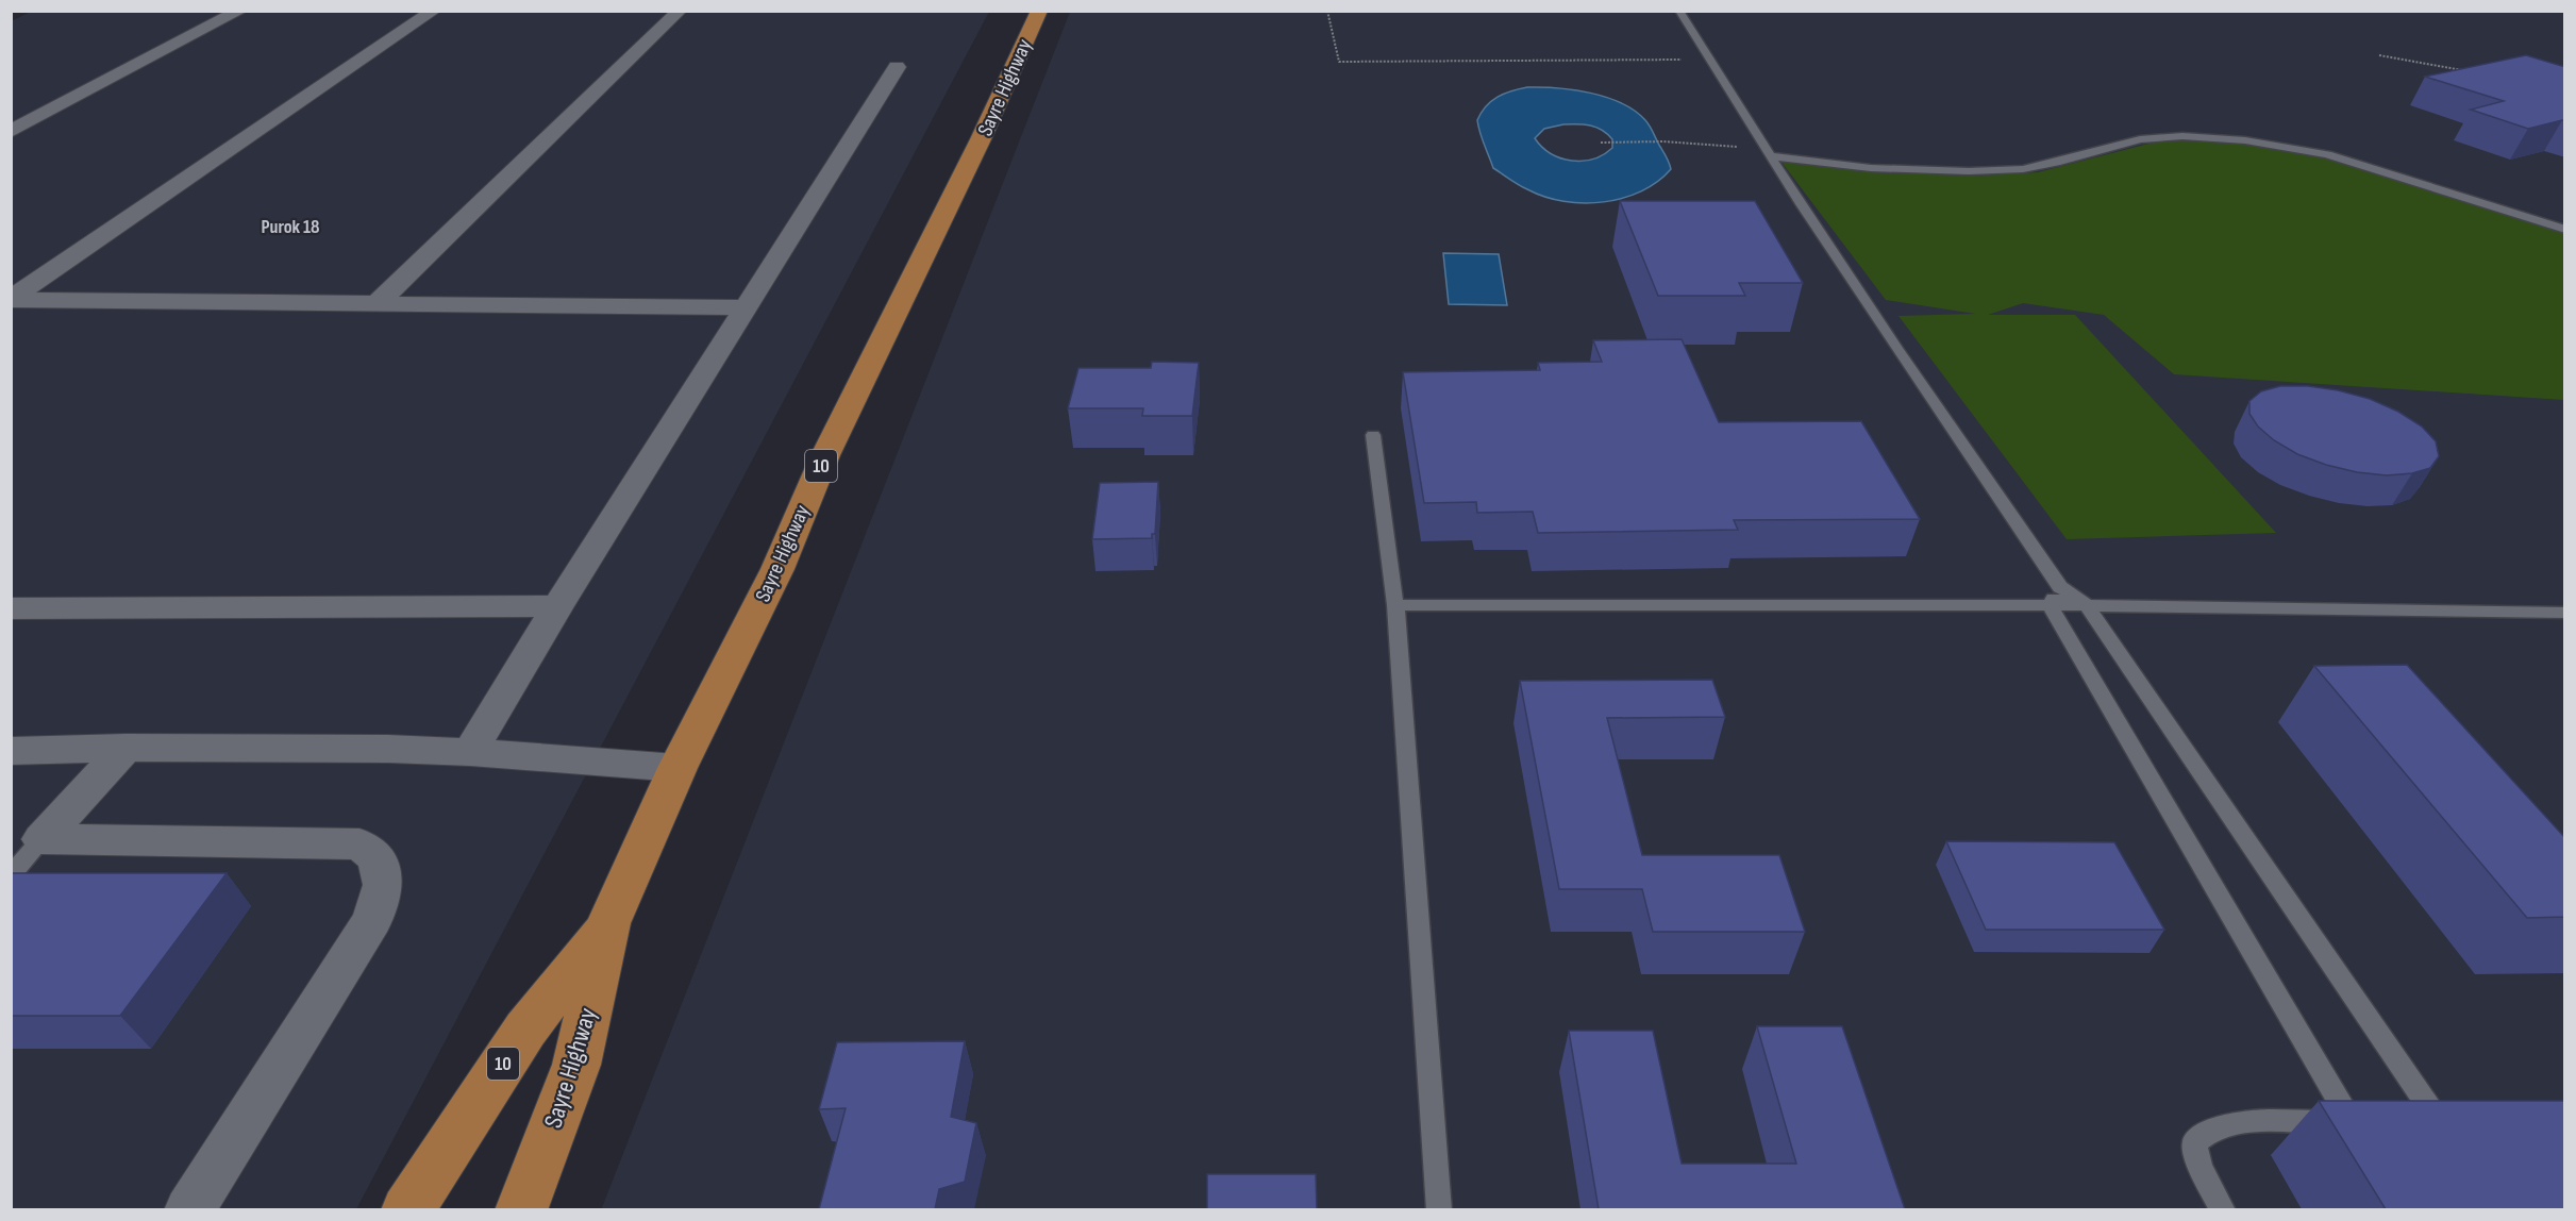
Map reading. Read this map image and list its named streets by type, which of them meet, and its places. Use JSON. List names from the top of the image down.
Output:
{
  "streets": {
    "highway": ["Sayre Highway", "10"]
  },
  "districts": ["Purok 18"]
}
